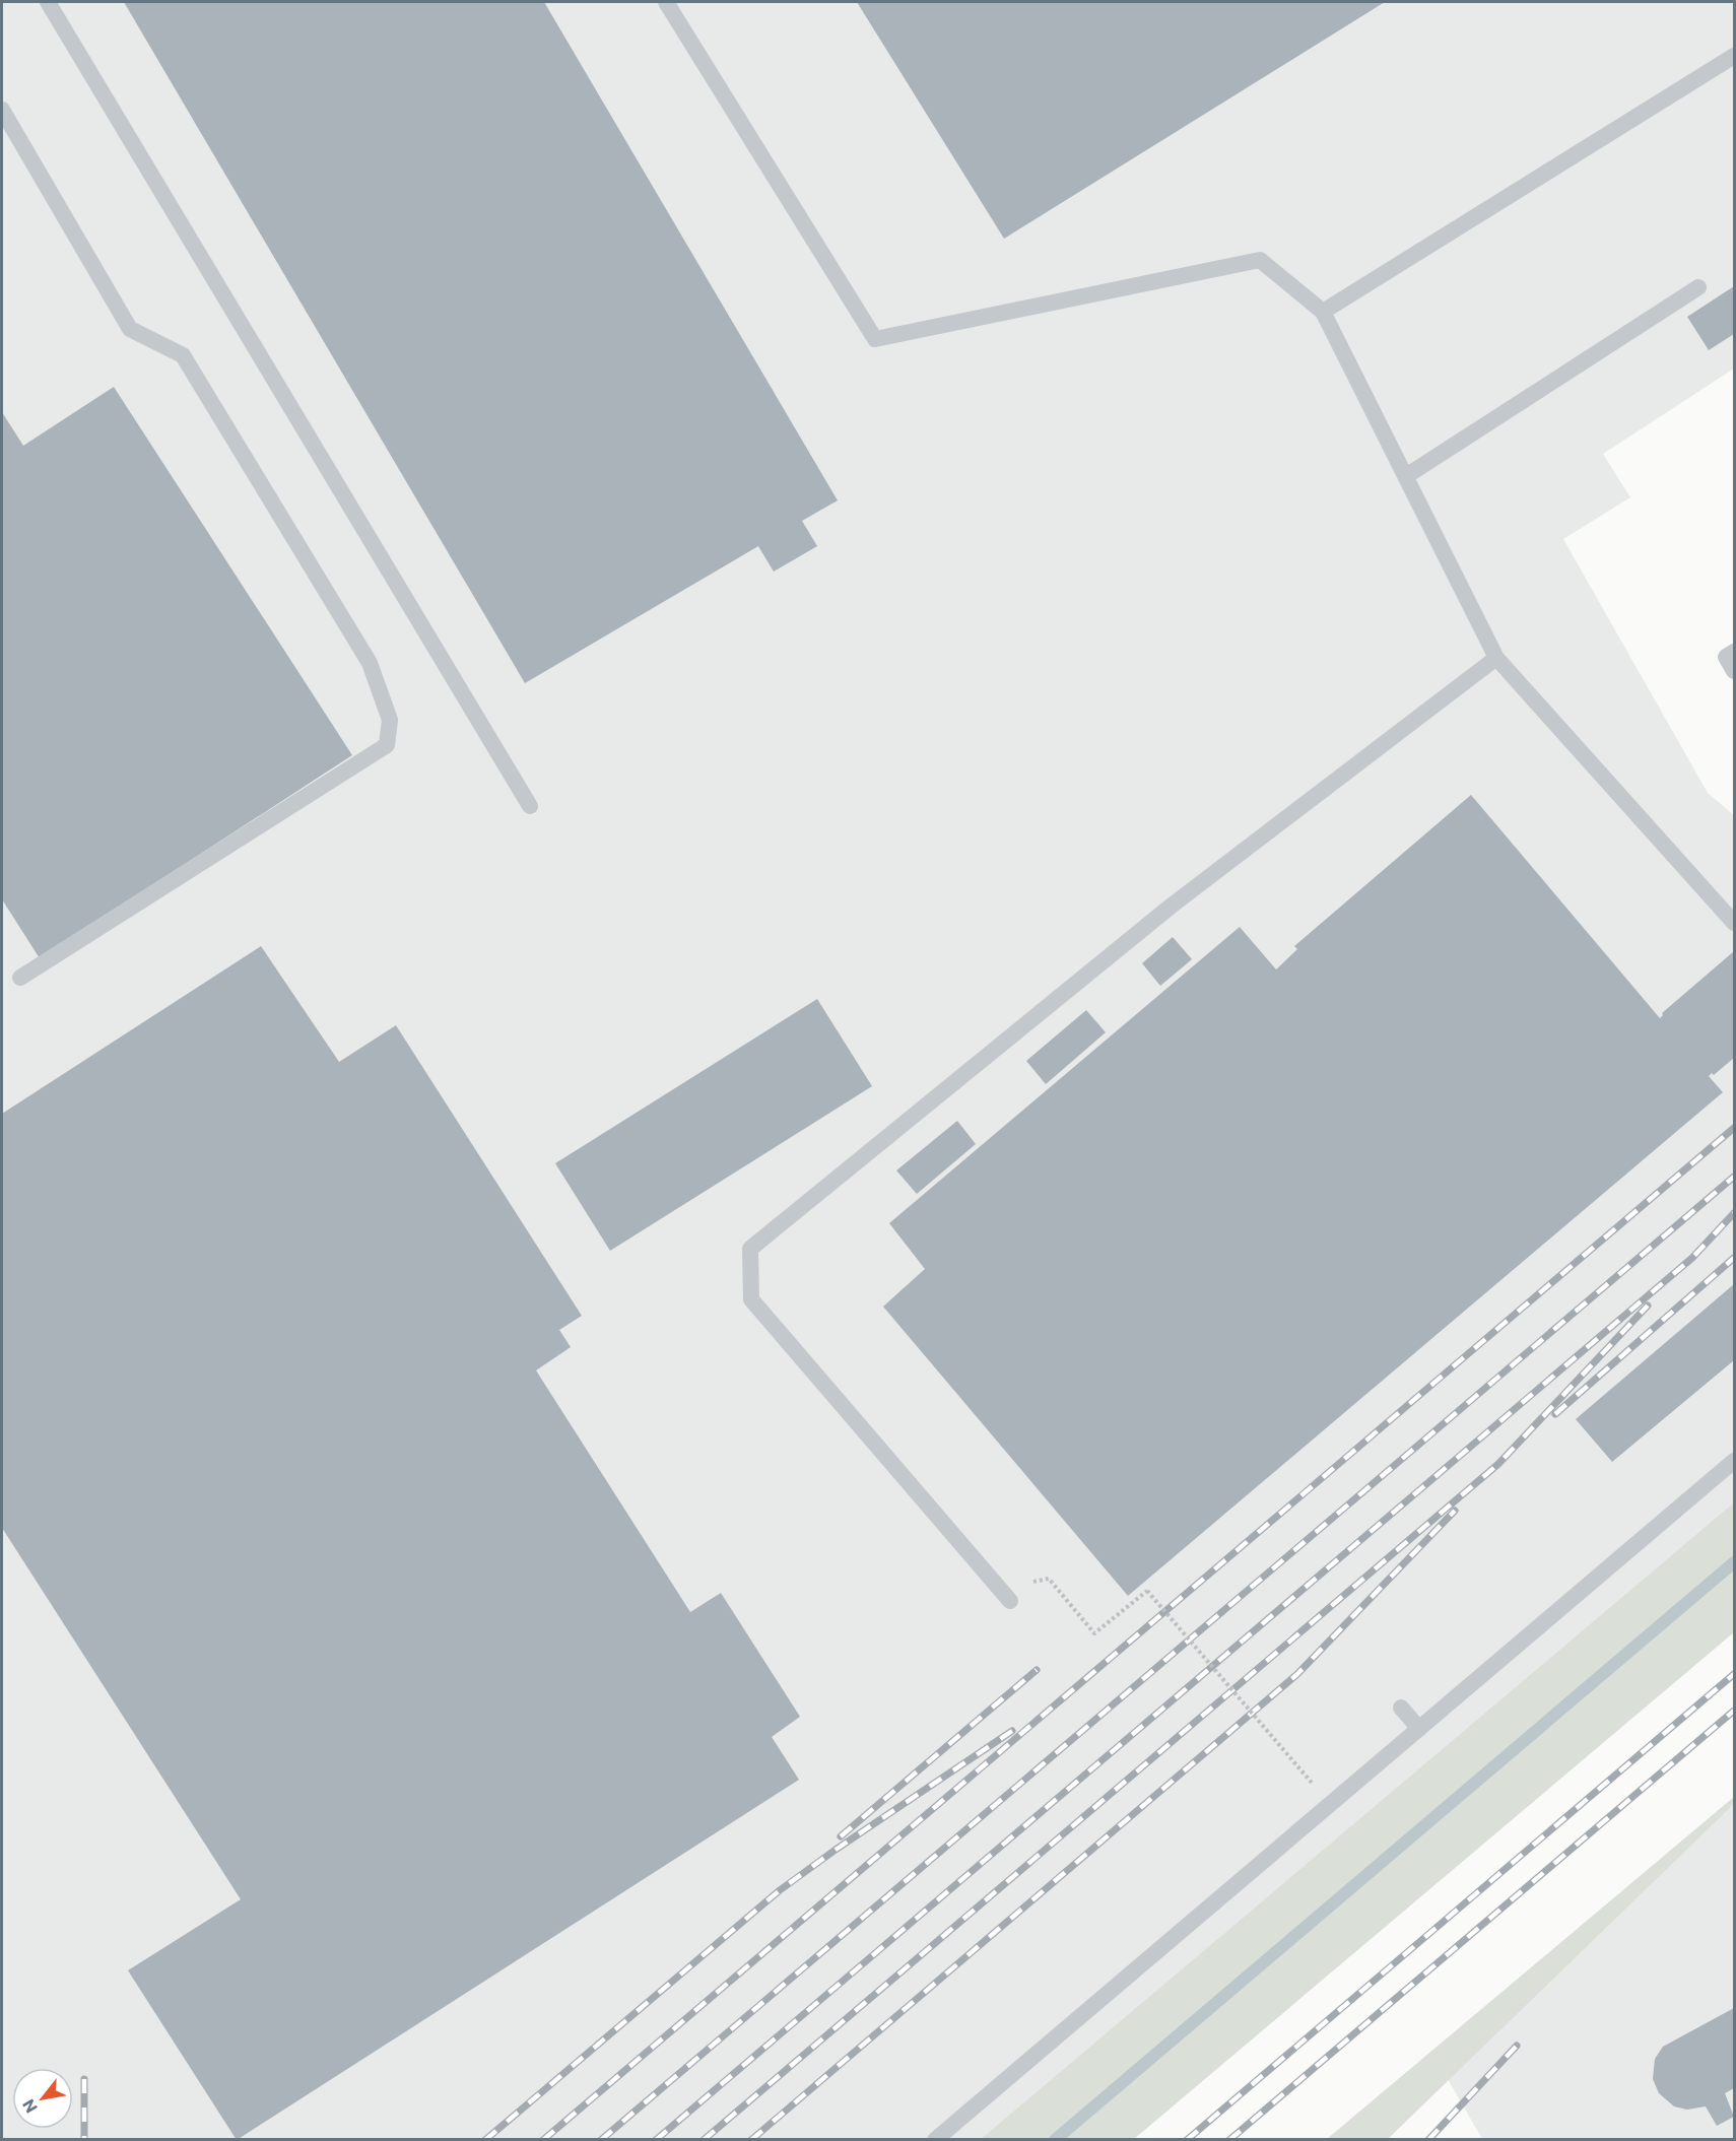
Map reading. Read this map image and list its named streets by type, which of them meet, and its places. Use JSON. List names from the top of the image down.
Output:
{
  "north": "bottom left"
}
